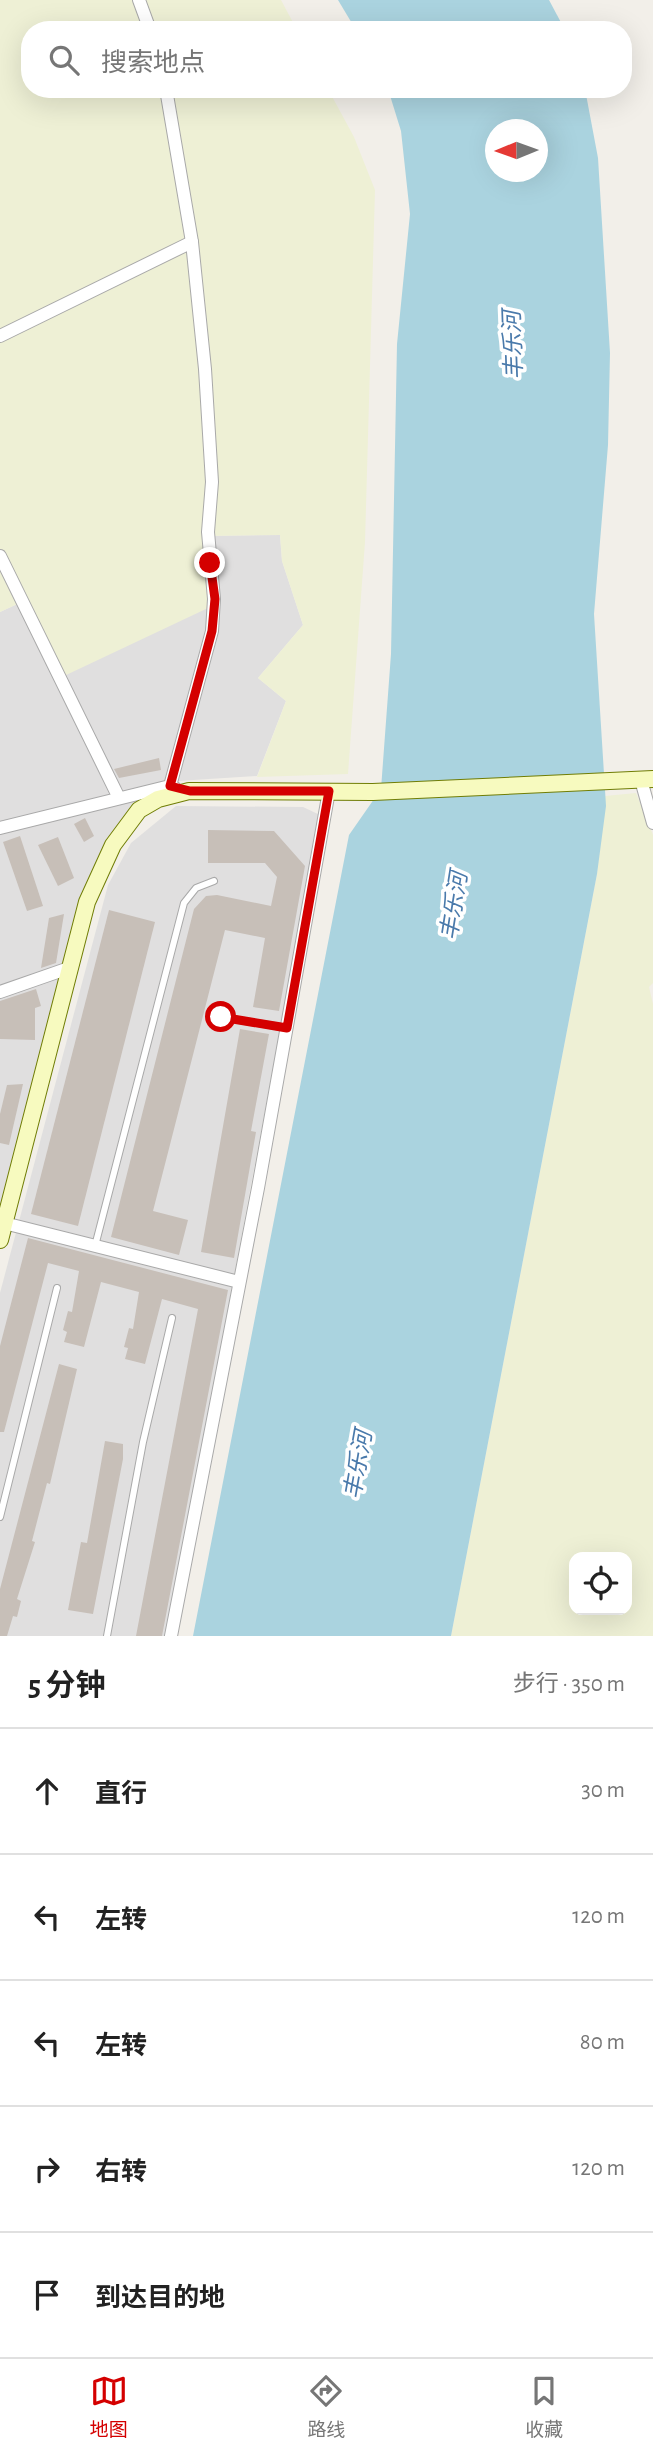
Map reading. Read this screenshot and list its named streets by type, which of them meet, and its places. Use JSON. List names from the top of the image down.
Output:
{
  "water": ["丰乐河"],
  "north": "left",
  "page": {
    "search": "搜索地点",
    "heading": ["5 分钟", "步行 · 350 m"],
    "list": [
      ["直行", "30 m"],
      ["左转", "120 m"],
      ["左转", "80 m"],
      ["右转", "120 m"],
      "到达目的地"
    ],
    "nav": ["地图", "路线", "收藏"]
  }
}
